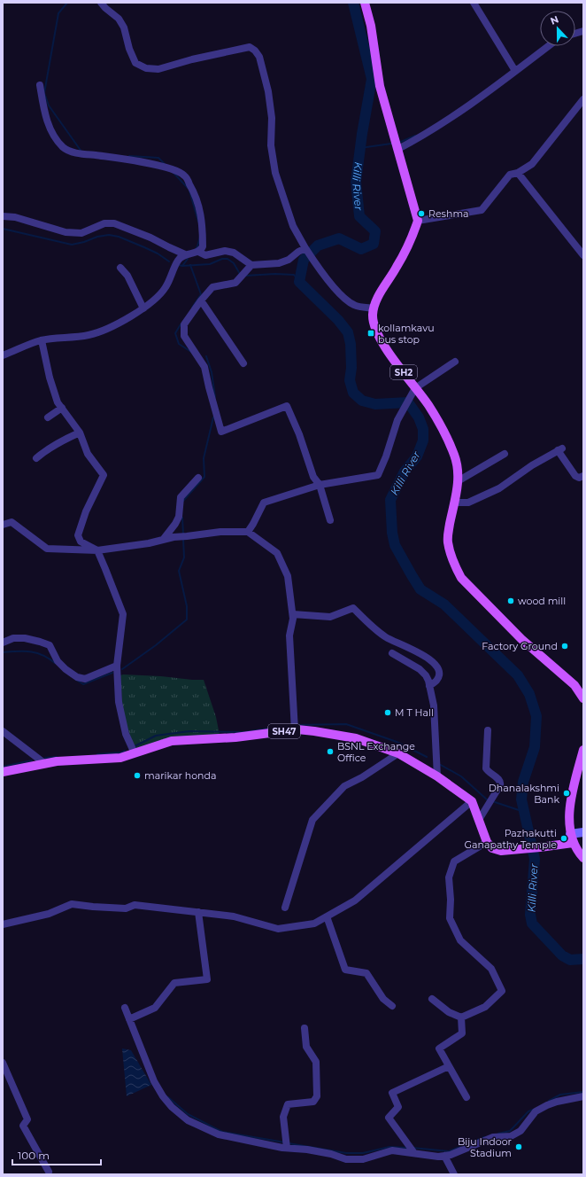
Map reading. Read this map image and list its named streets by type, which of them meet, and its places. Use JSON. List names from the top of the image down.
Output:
{
  "streets": {
    "main road": ["SH2", "SH47"]
  },
  "water": ["Killi River"],
  "places": {
    "other": [
      "Reshma",
      "wood mill",
      "Factory Ground",
      "M T Hall",
      "BSNL Exchange Office",
      "marikar honda",
      "Dhanalakshmi Bank",
      "Pazhakutti Ganapathy Temple",
      "Biju Indoor Stadium"
    ],
    "transit": ["kollamkavu bus stop"]
  },
  "scale_bar": "100 m",
  "north": "top"
}
